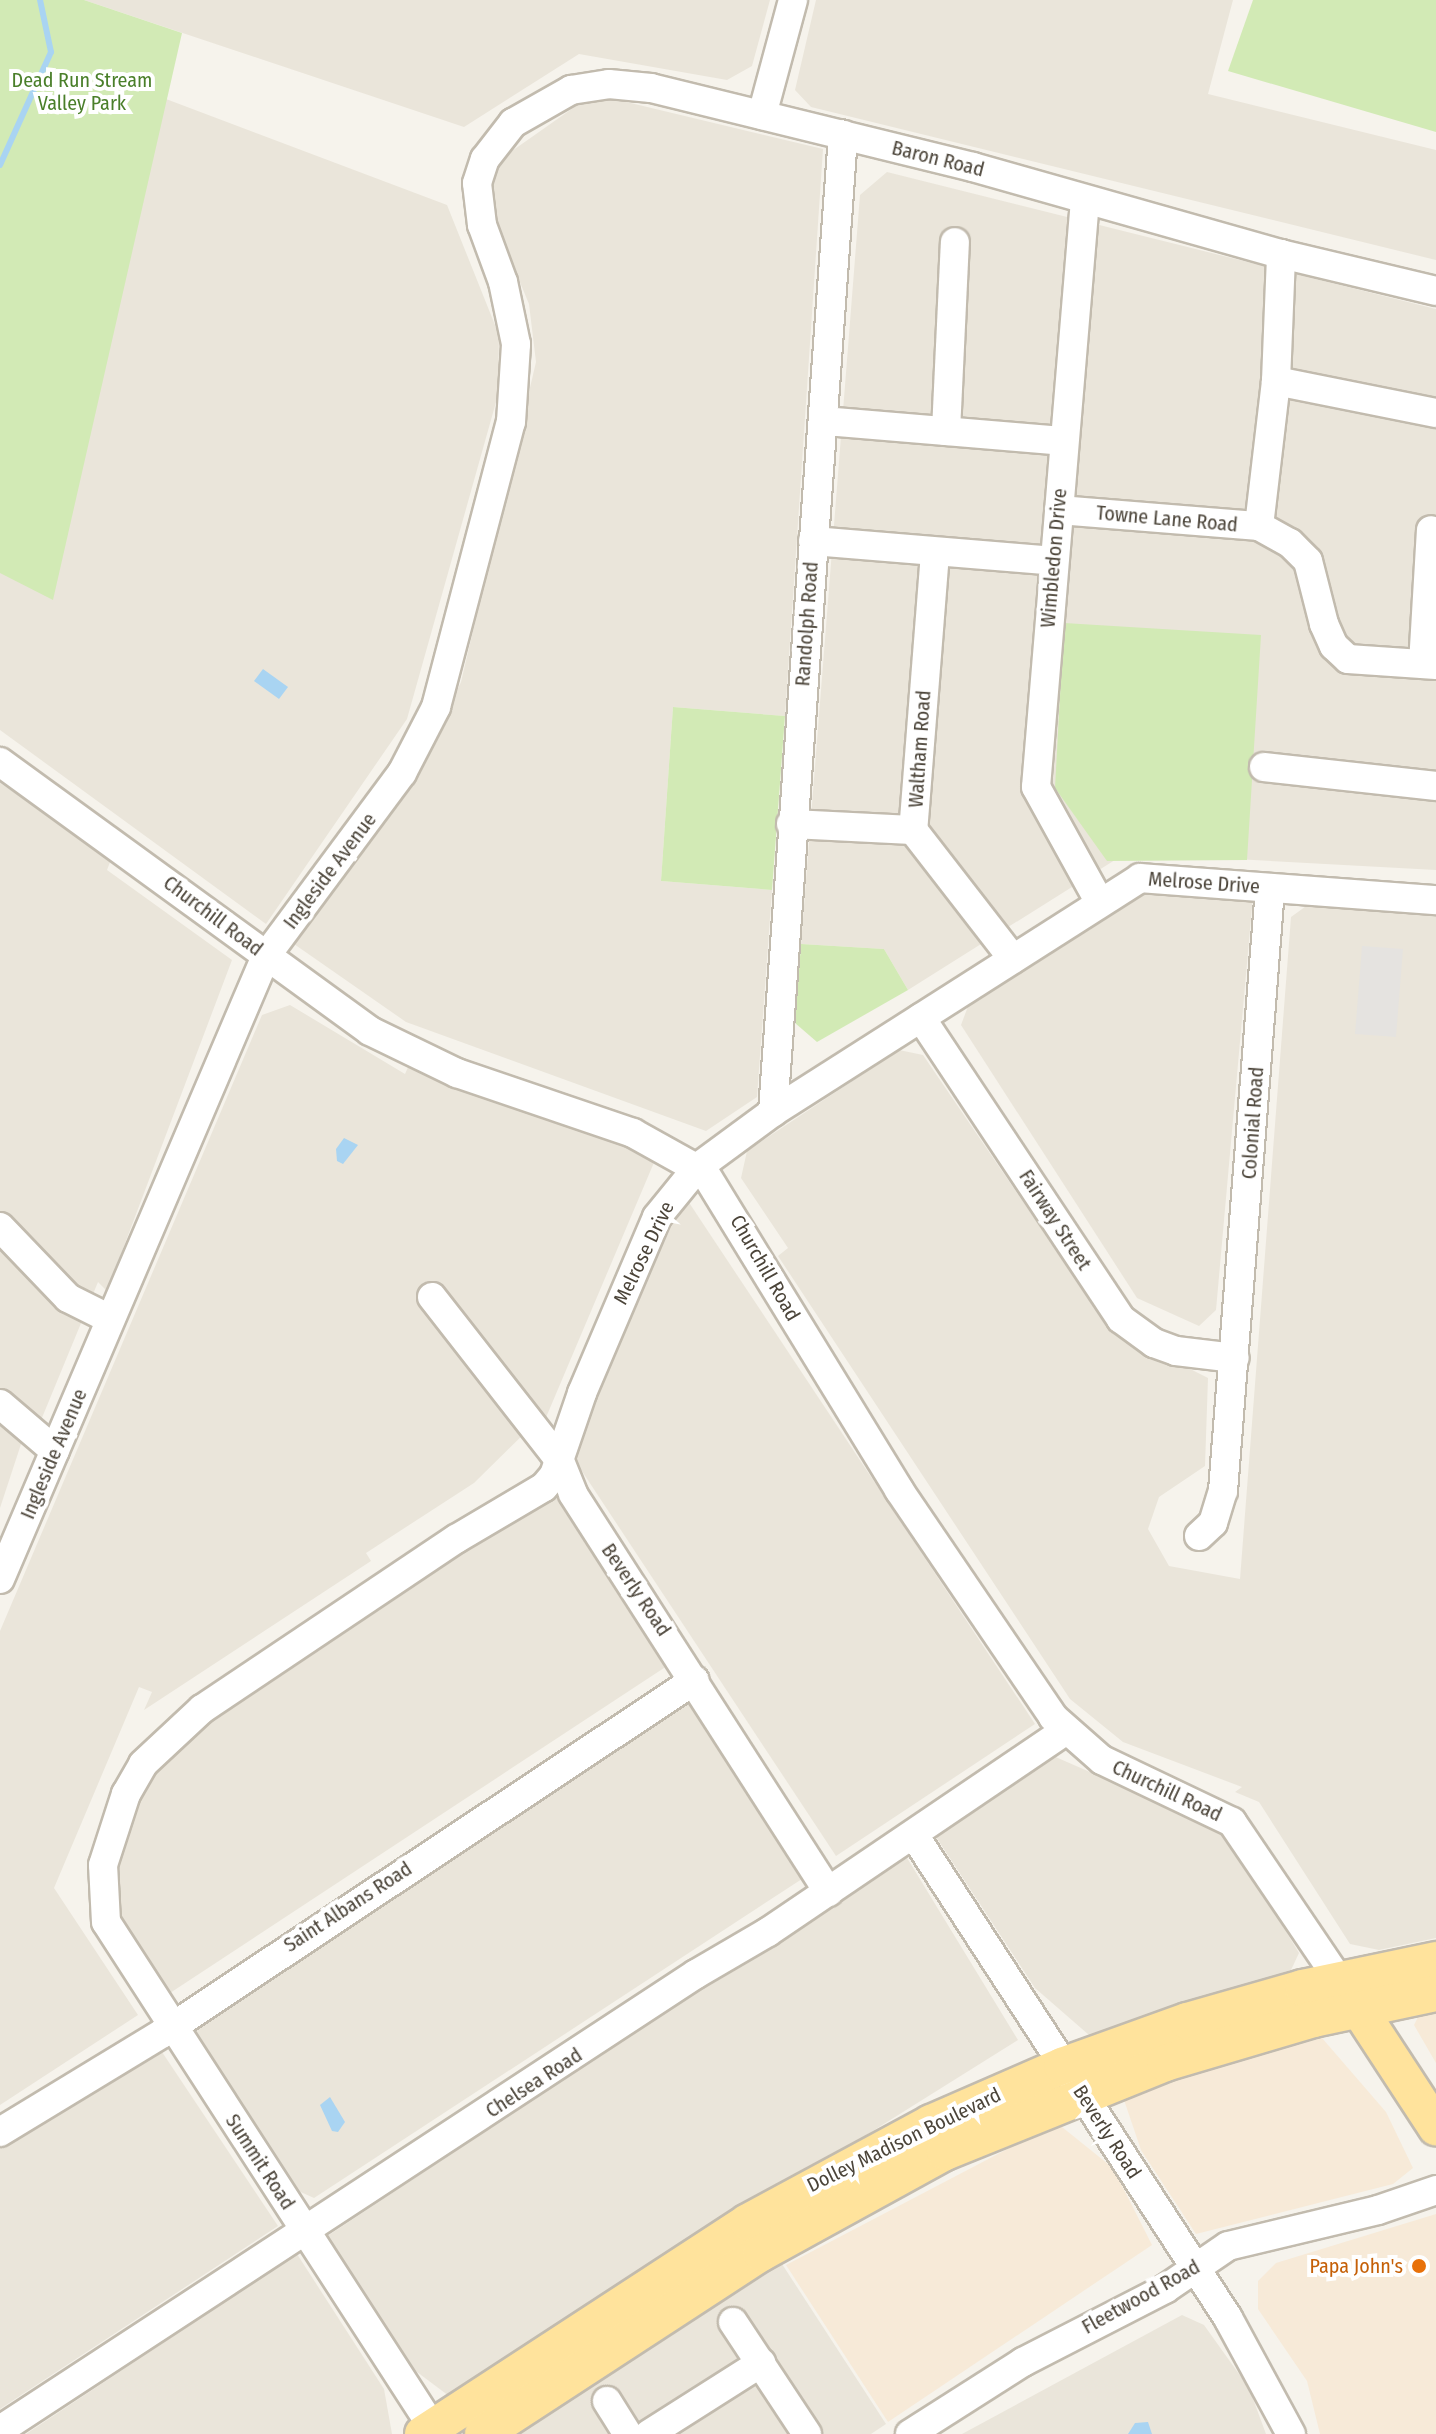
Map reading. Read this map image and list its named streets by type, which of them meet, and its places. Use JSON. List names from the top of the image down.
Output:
{
  "streets": {
    "main road": ["Dolley Madison Boulevard"],
    "street": [
      "Baron Road",
      "Towne Lane Road",
      "Wimbledon Drive",
      "Randolph Road",
      "Waltham Road",
      "Ingleside Avenue",
      "Melrose Drive",
      "Churchill Road",
      "Colonial Road",
      "Fairway Street",
      "Beverly Road",
      "Saint Albans Road",
      "Chelsea Road",
      "Summit Road",
      "Fleetwood Road"
    ]
  },
  "crossings": [
    ["Baron Road", "Wimbledon Drive"],
    ["Baron Road", "Randolph Road"],
    ["Baron Road", "Ingleside Avenue"],
    ["Towne Lane Road", "Wimbledon Drive"],
    ["Wimbledon Drive", "Melrose Drive"],
    ["Randolph Road", "Melrose Drive"],
    ["Waltham Road", "Melrose Drive"],
    ["Ingleside Avenue", "Churchill Road"],
    ["Melrose Drive", "Churchill Road"],
    ["Melrose Drive", "Colonial Road"],
    ["Melrose Drive", "Fairway Street"],
    ["Melrose Drive", "Beverly Road"],
    ["Melrose Drive", "Summit Road"],
    ["Churchill Road", "Chelsea Road"],
    ["Churchill Road", "Dolley Madison Boulevard"],
    ["Colonial Road", "Fairway Street"],
    ["Beverly Road", "Saint Albans Road"],
    ["Beverly Road", "Chelsea Road"],
    ["Beverly Road", "Dolley Madison Boulevard"],
    ["Beverly Road", "Fleetwood Road"],
    ["Saint Albans Road", "Summit Road"],
    ["Chelsea Road", "Summit Road"],
    ["Dolley Madison Boulevard", "Summit Road"]
  ],
  "parks": ["Dead Run Stream Valley Park"],
  "places": ["Papa John's"]
}
